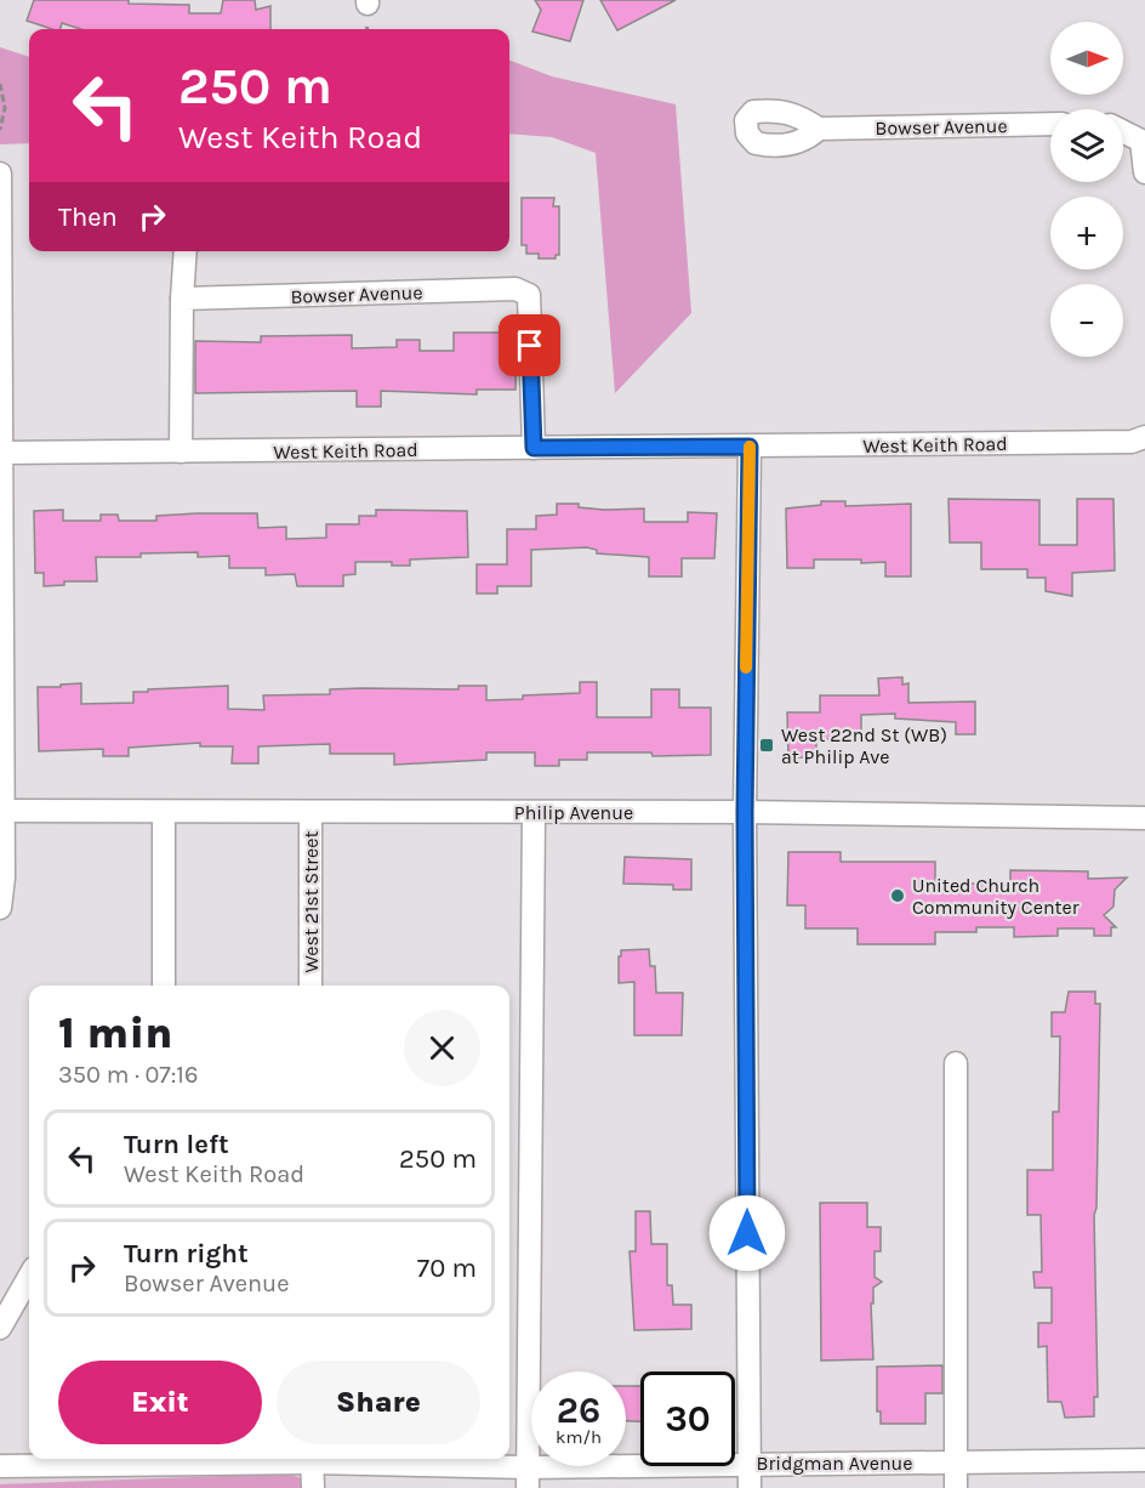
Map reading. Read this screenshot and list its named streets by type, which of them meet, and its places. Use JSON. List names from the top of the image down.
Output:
{
  "streets": {
    "street": [
      "Bowser Avenue",
      "West Keith Road",
      "Philip Avenue",
      "West 21st Street",
      "Bridgman Avenue"
    ]
  },
  "crossings": [
    ["Bowser Avenue", "West Keith Road"],
    ["Philip Avenue", "West 21st Street"]
  ],
  "places": {
    "transit": ["West 22nd St (WB) at Philip Ave"],
    "other": ["United Church Community Center"]
  },
  "north": "right",
  "page": {
    "map_buttons": ["+", "−"],
    "turn": ["250 m", "West Keith Road"],
    "then": "Then",
    "heading": ["1 min", "350 m · 07:16"],
    "list": [
      {
        "name": "Turn left",
        "note": "West Keith Road",
        "value": "250 m"
      },
      {
        "name": "Turn right",
        "note": "Bowser Avenue",
        "value": "70 m"
      }
    ],
    "buttons": ["Exit", "Share"],
    "speed": "26 km/h",
    "limit": "30"
  }
}
